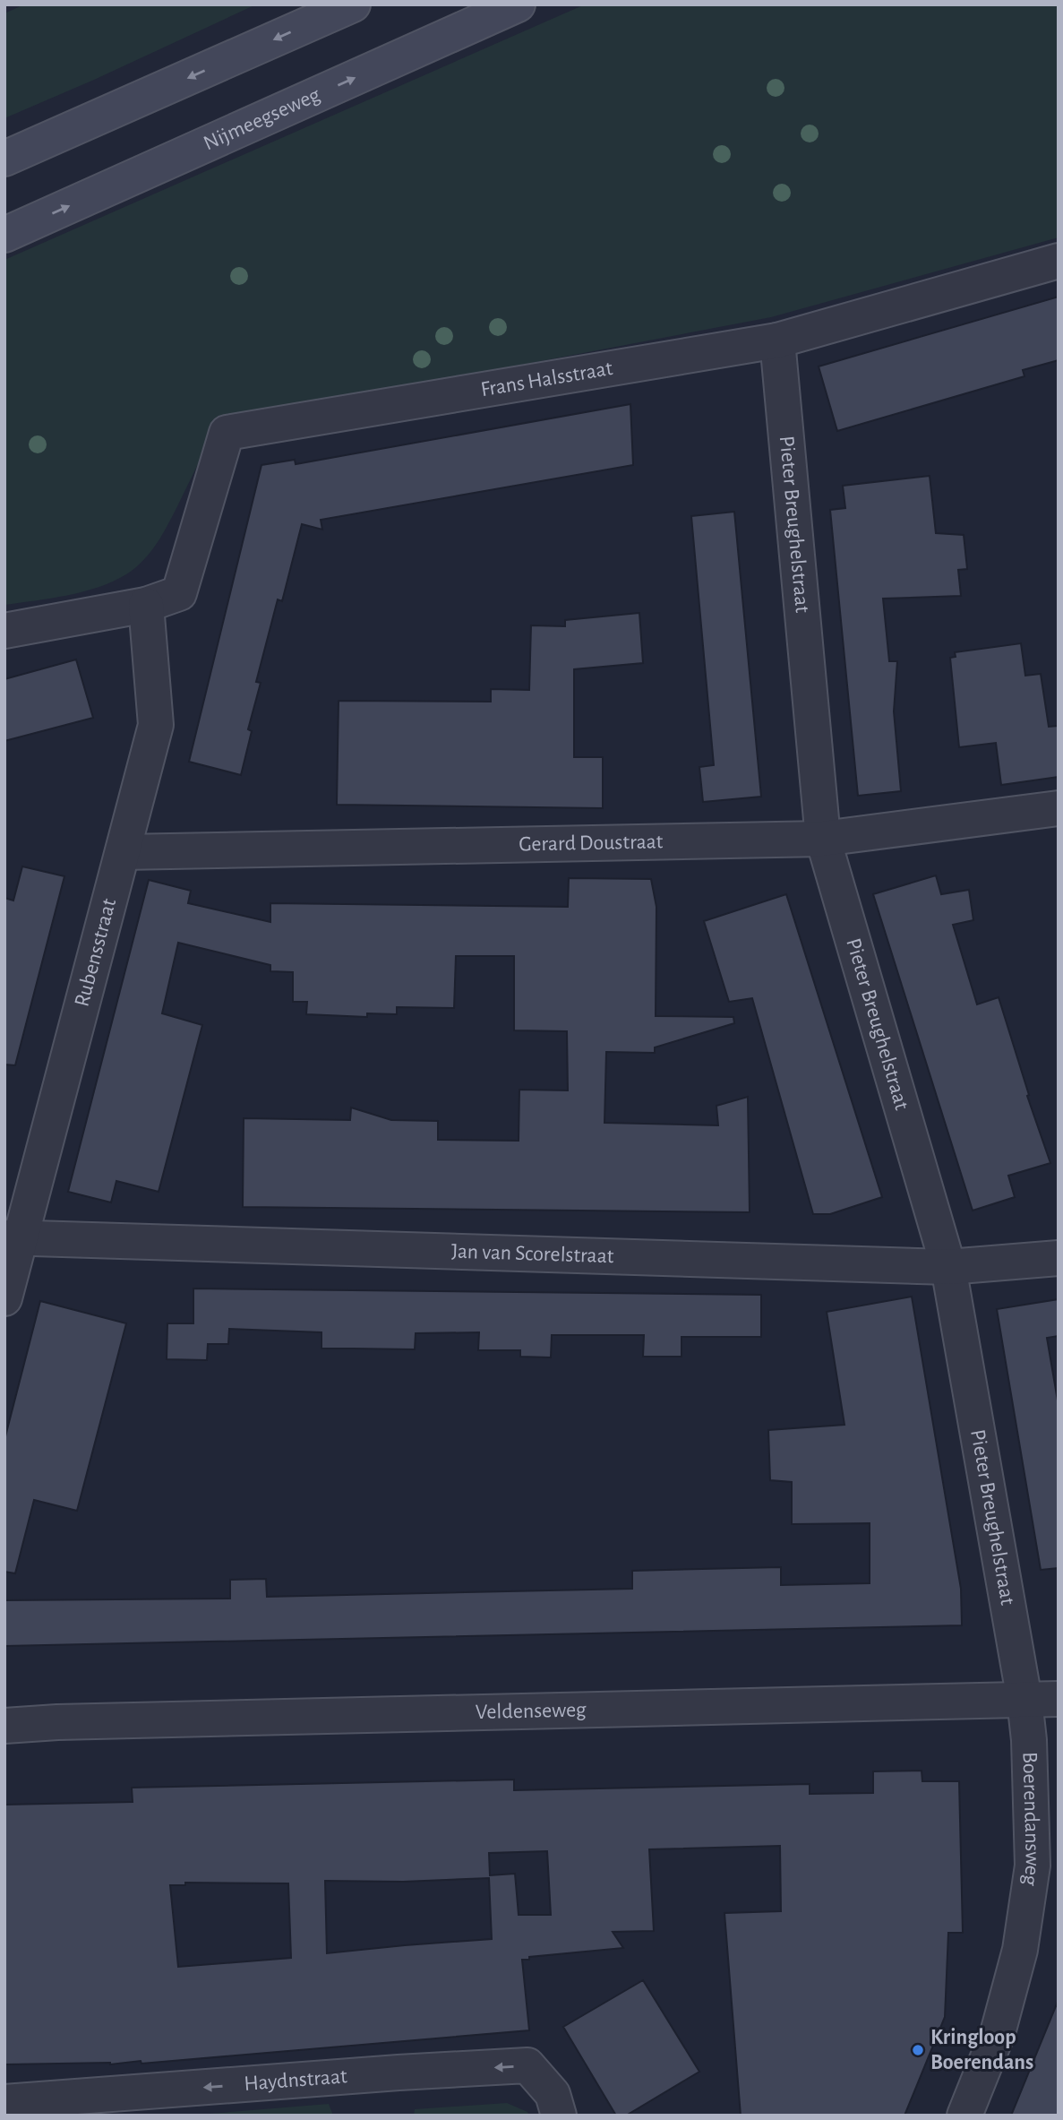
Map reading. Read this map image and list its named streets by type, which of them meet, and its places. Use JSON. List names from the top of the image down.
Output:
{
  "streets": {
    "main road": ["Nijmeegseweg"],
    "street": [
      "Frans Halsstraat",
      "Pieter Breughelstraat",
      "Gerard Doustraat",
      "Rubensstraat",
      "Jan van Scorelstraat",
      "Veldenseweg",
      "Boerendansweg",
      "Haydnstraat"
    ]
  },
  "crossings": [
    ["Frans Halsstraat", "Pieter Breughelstraat"],
    ["Frans Halsstraat", "Rubensstraat"],
    ["Pieter Breughelstraat", "Gerard Doustraat"],
    ["Pieter Breughelstraat", "Jan van Scorelstraat"],
    ["Pieter Breughelstraat", "Veldenseweg"],
    ["Pieter Breughelstraat", "Boerendansweg"],
    ["Gerard Doustraat", "Rubensstraat"],
    ["Rubensstraat", "Jan van Scorelstraat"],
    ["Veldenseweg", "Boerendansweg"]
  ],
  "one_way": ["Haydnstraat"],
  "places": ["Kringloop Boerendans"]
}
